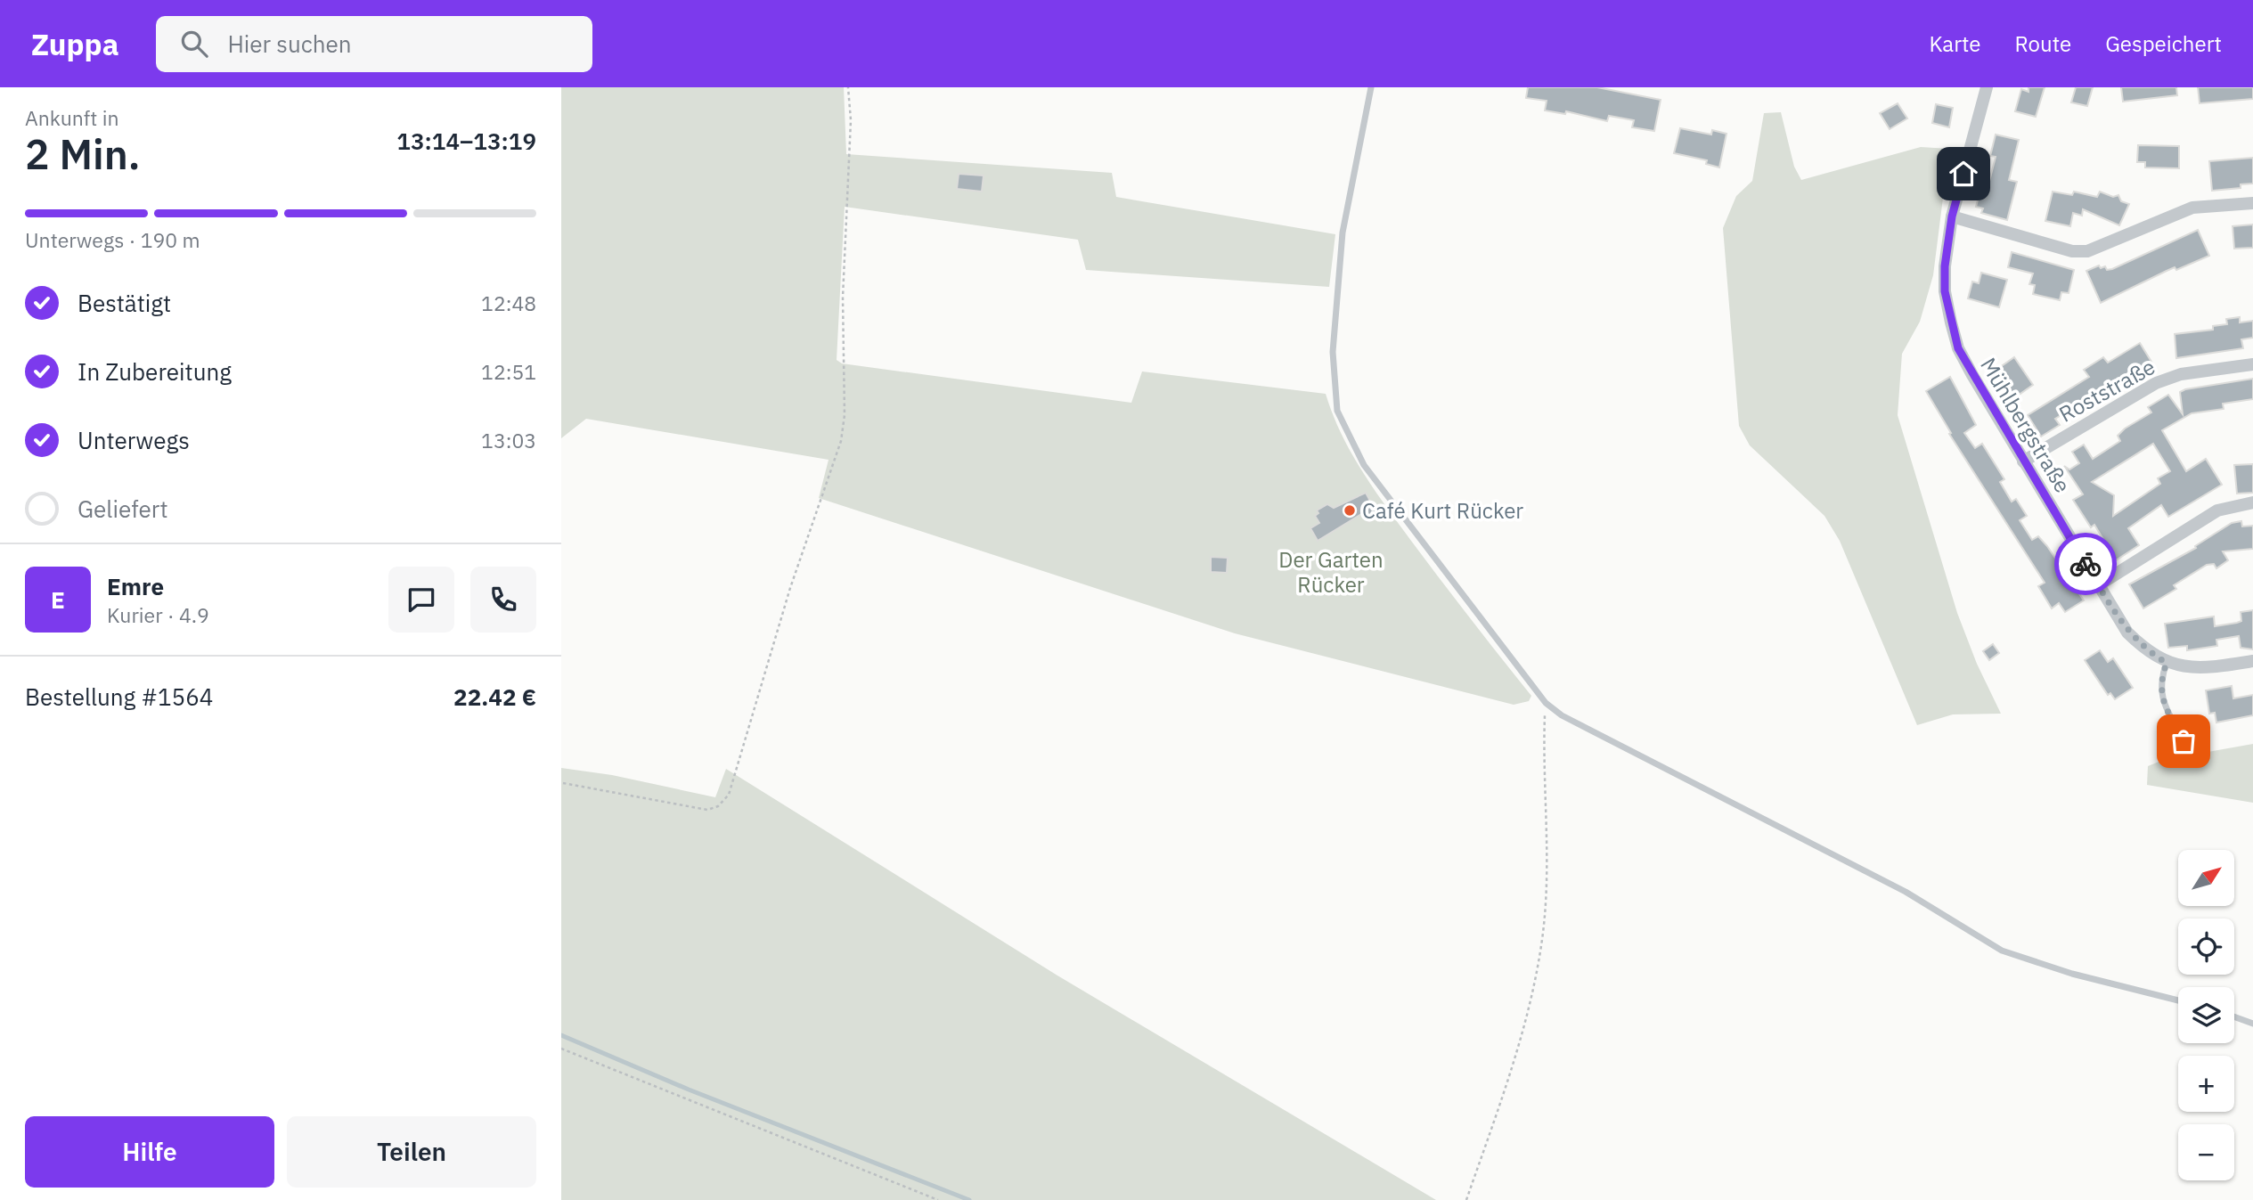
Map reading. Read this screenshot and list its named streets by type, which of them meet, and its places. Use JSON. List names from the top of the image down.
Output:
{
  "streets": {
    "street": ["Roststraße", "Mühlbergstraße"]
  },
  "crossings": [
    ["Roststraße", "Mühlbergstraße"]
  ],
  "parks": ["Der Garten Rücker"],
  "places": ["Café Kurt Rücker"],
  "north": "top right",
  "page": {
    "header": "Zuppa",
    "search": "Hier suchen",
    "nav": ["Karte", "Route", "Gespeichert"],
    "heading": ["2 Min.", "Ankunft in", "13:14–13:19"],
    "panel": [
      "Emre",
      "Kurier · 4.9",
      "Bestellung #1564",
      "22.42 €"
    ],
    "bar": "Unterwegs · 190 m",
    "list": [
      ["Bestätigt", "12:48"],
      ["In Zubereitung", "12:51"],
      ["Unterwegs", "13:03"],
      "Geliefert"
    ],
    "round": "E",
    "map_buttons": ["+", "−"],
    "buttons": ["Hilfe", "Teilen"]
  }
}
